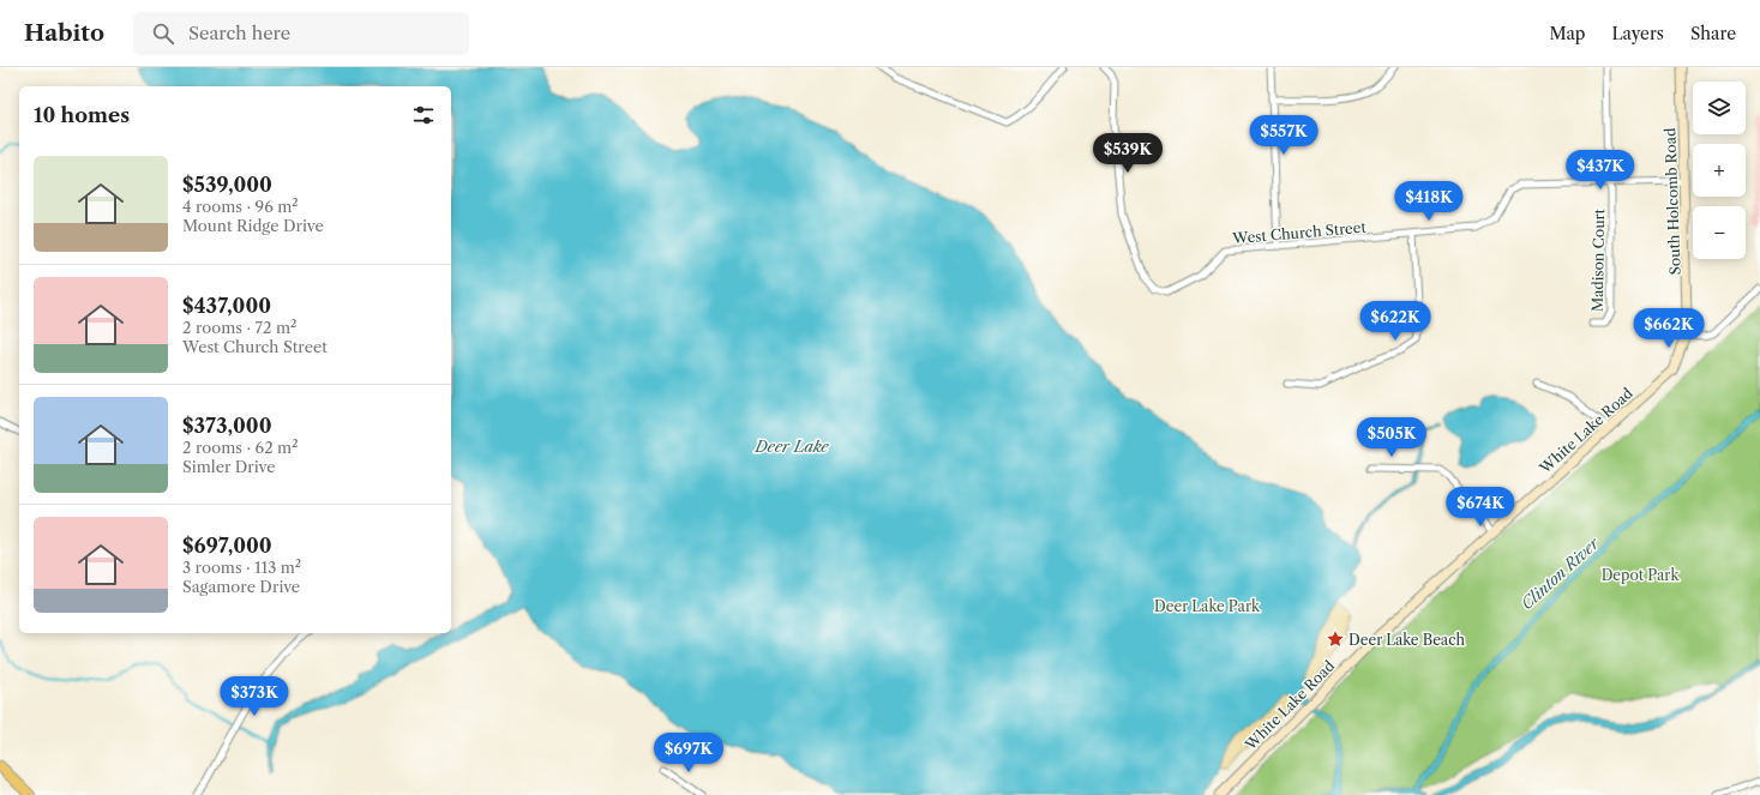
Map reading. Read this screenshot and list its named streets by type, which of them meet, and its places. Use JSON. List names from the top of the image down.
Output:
{
  "streets": {
    "street": [
      "South Holcomb Road",
      "West Church Street",
      "Madison Court",
      "White Lake Road"
    ]
  },
  "crossings": [
    ["South Holcomb Road", "West Church Street"],
    ["South Holcomb Road", "White Lake Road"],
    ["West Church Street", "Madison Court"]
  ],
  "water": ["Deer Lake", "Clinton River"],
  "parks": ["Depot Park", "Deer Lake Park"],
  "places": {
    "place": ["Deer Lake Beach"]
  },
  "page": {
    "header": "Habito",
    "search": "Search here",
    "nav": ["Map", "Layers", "Share"],
    "map_buttons": ["+", "−"],
    "heading": "10 homes",
    "price": [
      "$557K",
      "$539K",
      "$437K",
      "$418K",
      "$622K",
      "$662K",
      "$505K",
      "$674K",
      "$373K",
      "$697K"
    ],
    "list": [
      {
        "name": "$539,000",
        "note": "4 rooms · 96 m² · Mount Ridge Drive"
      },
      {
        "name": "$437,000",
        "note": "2 rooms · 72 m² · West Church Street"
      },
      {
        "name": "$373,000",
        "note": "2 rooms · 62 m² · Simler Drive"
      },
      {
        "name": "$697,000",
        "note": "3 rooms · 113 m² · Sagamore Drive"
      }
    ]
  }
}
